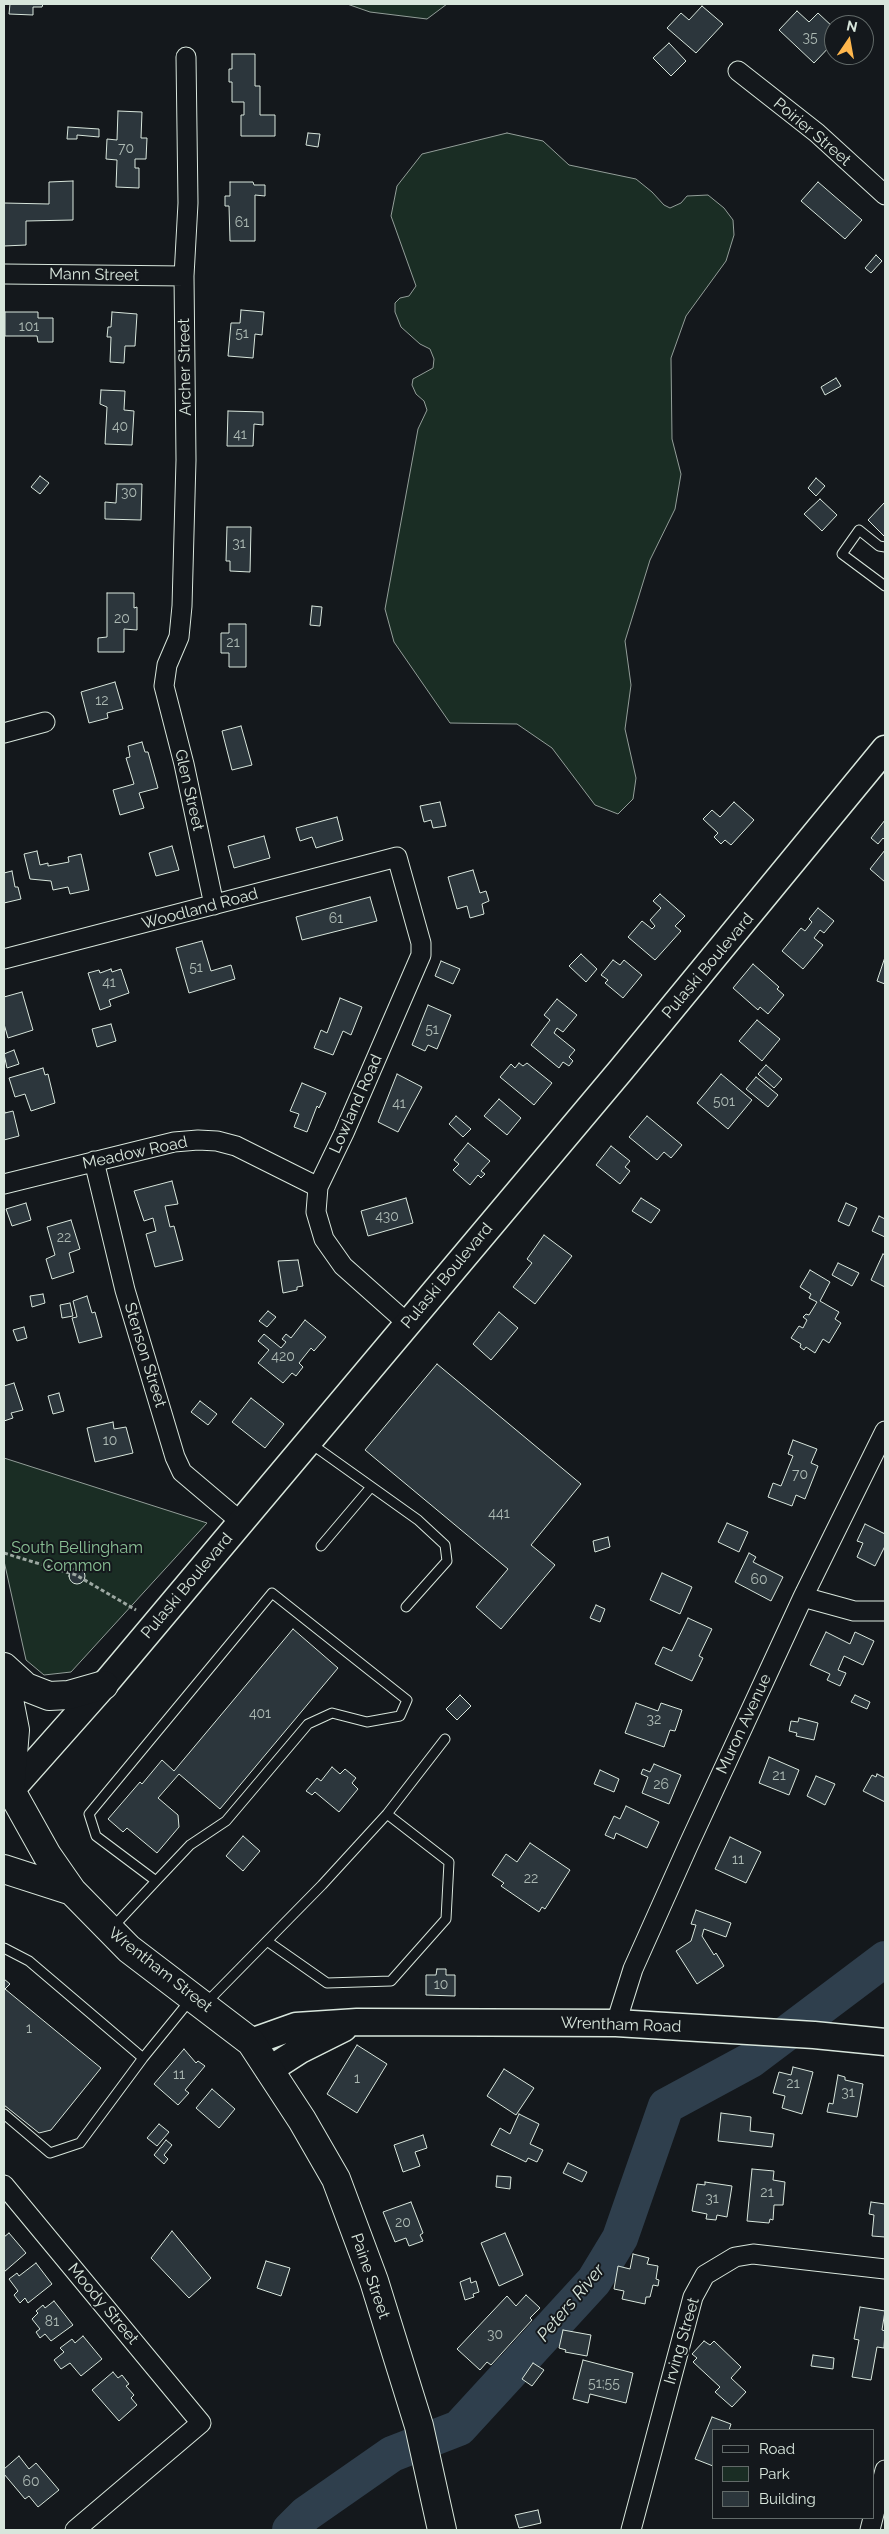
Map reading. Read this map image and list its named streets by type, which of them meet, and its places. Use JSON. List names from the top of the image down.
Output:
{
  "streets": {
    "main road": [
      "Pulaski Boulevard",
      "Wrentham Street",
      "Wrentham Road",
      "Paine Street"
    ],
    "street": [
      "Poirier Street",
      "Mann Street",
      "Archer Street",
      "Glen Street",
      "Woodland Road",
      "Lowland Road",
      "Meadow Road",
      "Stenson Street",
      "Muron Avenue",
      "Moody Street",
      "Irving Street"
    ]
  },
  "crossings": [
    ["Mann Street", "Archer Street"],
    ["Archer Street", "Glen Street"],
    ["Glen Street", "Woodland Road"],
    ["Woodland Road", "Lowland Road"],
    ["Pulaski Boulevard", "Lowland Road"],
    ["Pulaski Boulevard", "Stenson Street"],
    ["Pulaski Boulevard", "Wrentham Street"],
    ["Lowland Road", "Meadow Road"],
    ["Meadow Road", "Stenson Street"],
    ["Muron Avenue", "Wrentham Road"],
    ["Wrentham Street", "Wrentham Road"],
    ["Wrentham Street", "Paine Street"],
    ["Wrentham Road", "Paine Street"]
  ],
  "water": ["Peters River"],
  "parks": ["South Bellingham Common"],
  "house_numbers": [
    "35",
    "70",
    "61",
    "101",
    "51",
    "40",
    "41",
    "30",
    "31",
    "20",
    "21",
    "12",
    "61",
    "51",
    "41",
    "51",
    "501",
    "41",
    "430",
    "22",
    "420",
    "10",
    "70",
    "441",
    "60",
    "401",
    "32",
    "21",
    "26",
    "11",
    "22",
    "10",
    "1",
    "11",
    "1",
    "21",
    "31",
    "21",
    "31",
    "20",
    "81",
    "30",
    "51;55",
    "60"
  ],
  "legend": ["Road", "Park", "Building"],
  "north": "top"
}
